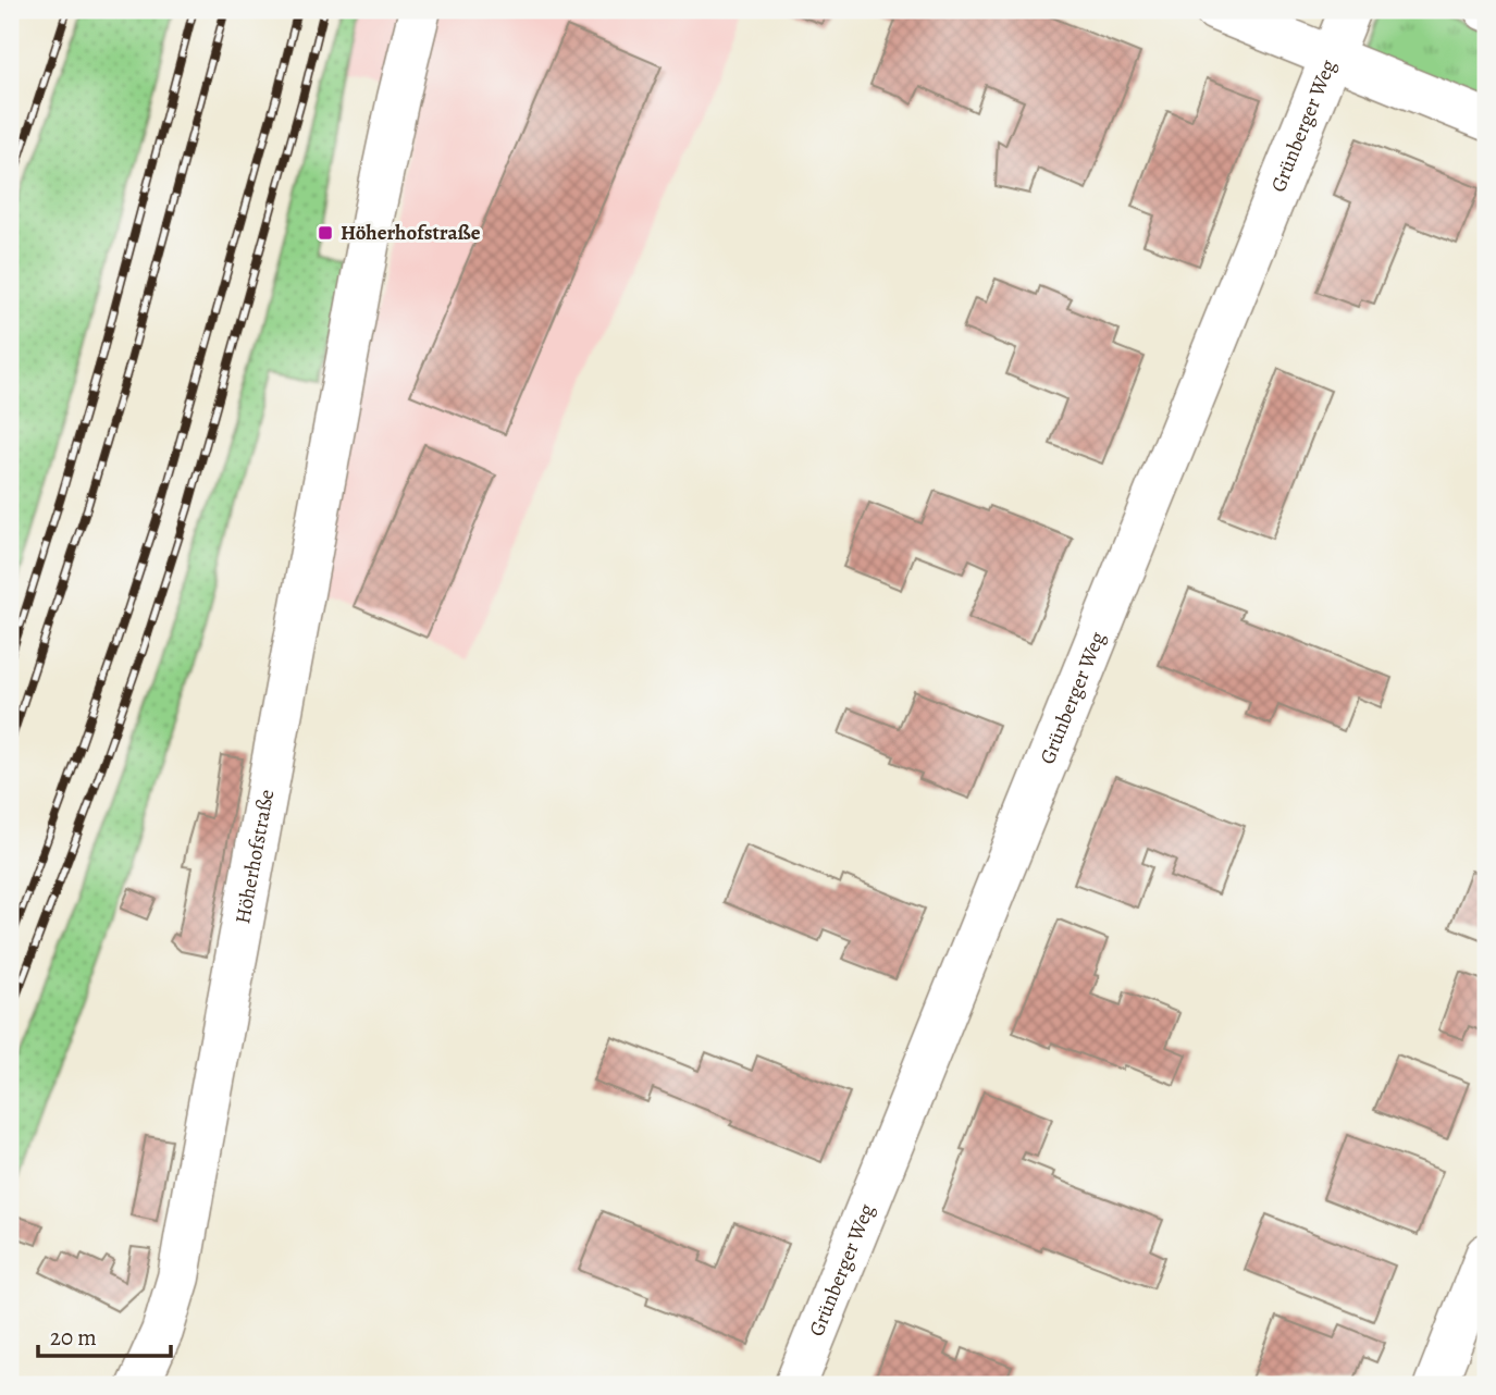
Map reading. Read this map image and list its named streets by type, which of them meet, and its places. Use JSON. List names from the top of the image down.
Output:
{
  "streets": {
    "street": ["Grünberger Weg", "Höherhofstraße"]
  },
  "places": {
    "transit": ["Höherhofstraße"]
  },
  "scale_bar": "20 m"
}
